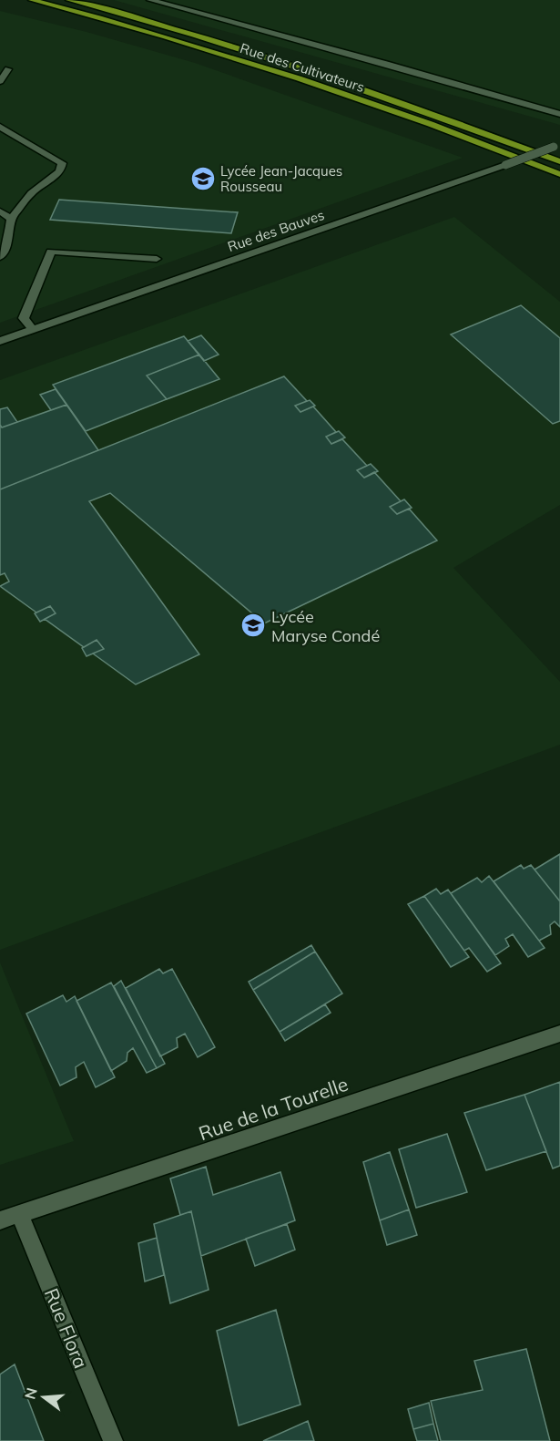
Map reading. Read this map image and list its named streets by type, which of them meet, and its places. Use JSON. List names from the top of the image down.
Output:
{
  "streets": {
    "main road": ["Rue des Cultivateurs"],
    "street": ["Rue des Bauves", "Rue de la Tourelle", "Rue Flora"]
  },
  "crossings": [
    ["Rue de la Tourelle", "Rue Flora"]
  ],
  "places": {
    "school or university": ["Lycée Jean-Jacques Rousseau", "Lycée Maryse Condé"]
  },
  "north": "left"
}
